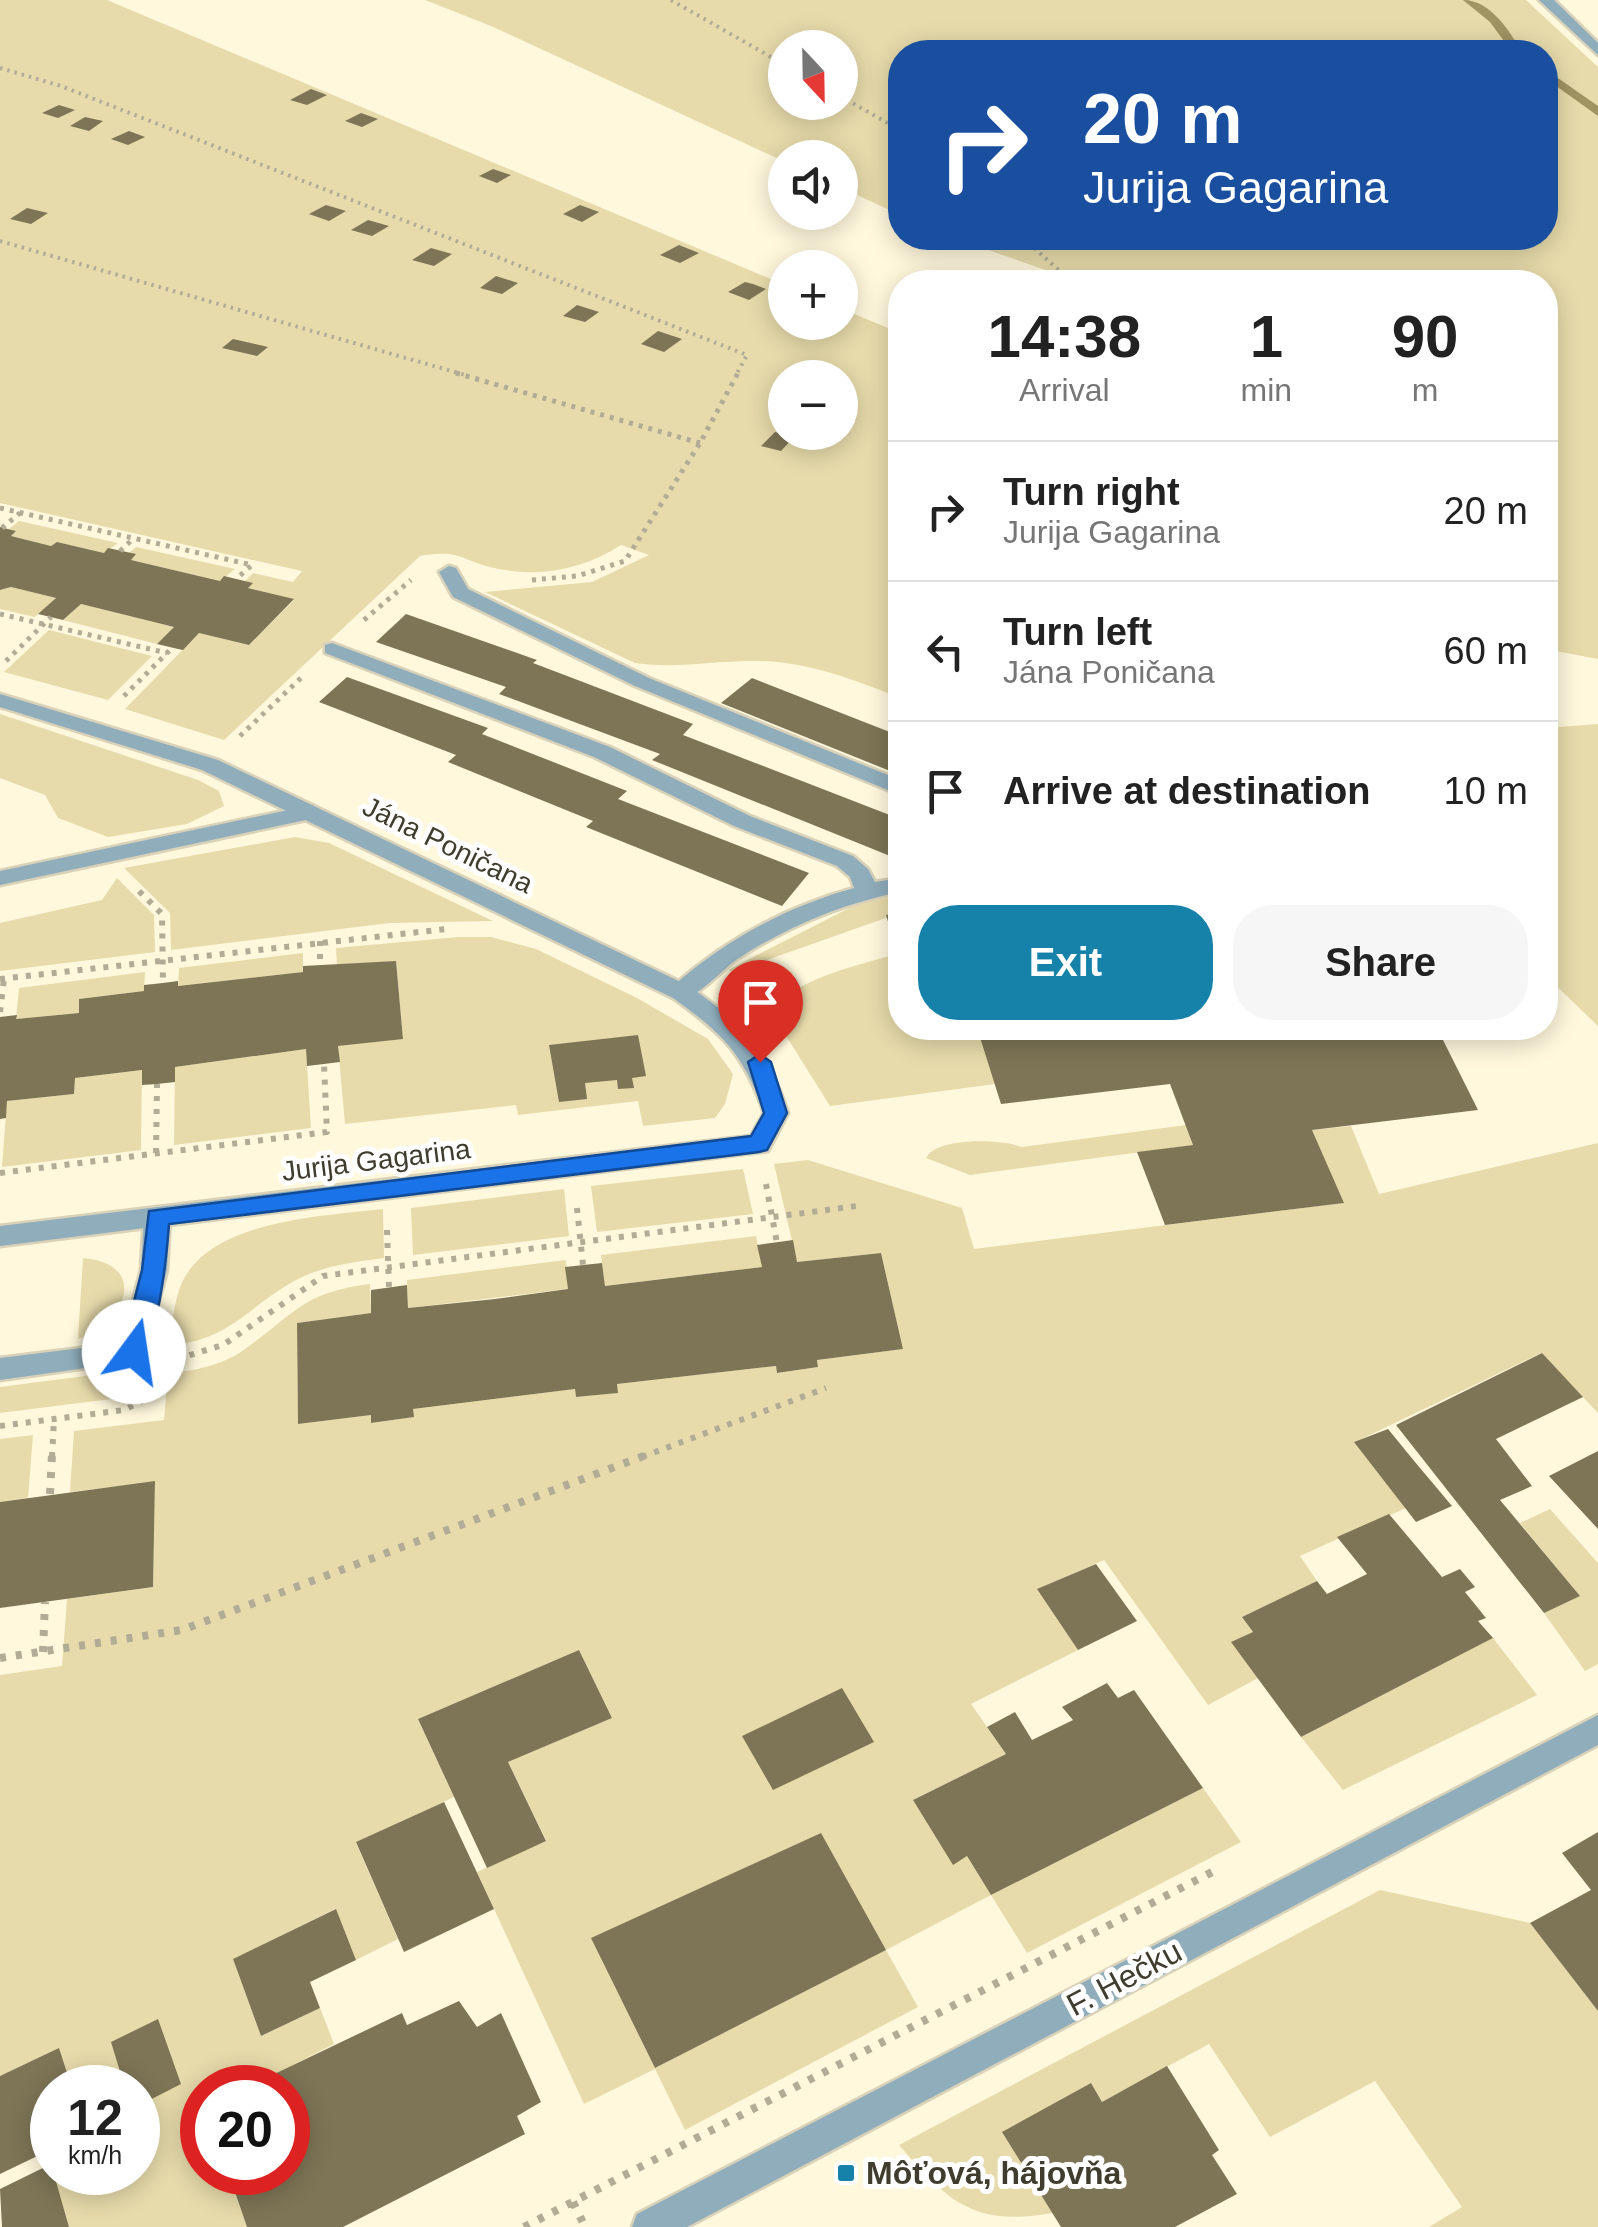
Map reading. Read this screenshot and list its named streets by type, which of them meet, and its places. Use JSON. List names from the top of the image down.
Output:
{
  "streets": {
    "street": ["Jána Poničana", "Jurija Gagarina", "F. Hečku"]
  },
  "crossings": [
    ["Jána Poničana", "Jurija Gagarina"]
  ],
  "places": {
    "transit": ["Môťová, hájovňa"]
  },
  "north": "bottom",
  "page": {
    "map_buttons": ["+", "−"],
    "turn": ["20 m", "Jurija Gagarina"],
    "eta": [
      "14:38",
      "Arrival",
      "1",
      "min",
      "90",
      "m"
    ],
    "list": [
      {
        "name": "Turn right",
        "note": "Jurija Gagarina",
        "value": "20 m"
      },
      {
        "name": "Turn left",
        "note": "Jána Poničana",
        "value": "60 m"
      },
      {
        "name": "Arrive at destination",
        "value": "10 m"
      }
    ],
    "buttons": ["Exit", "Share"],
    "speed": "12 km/h",
    "limit": "20"
  }
}
